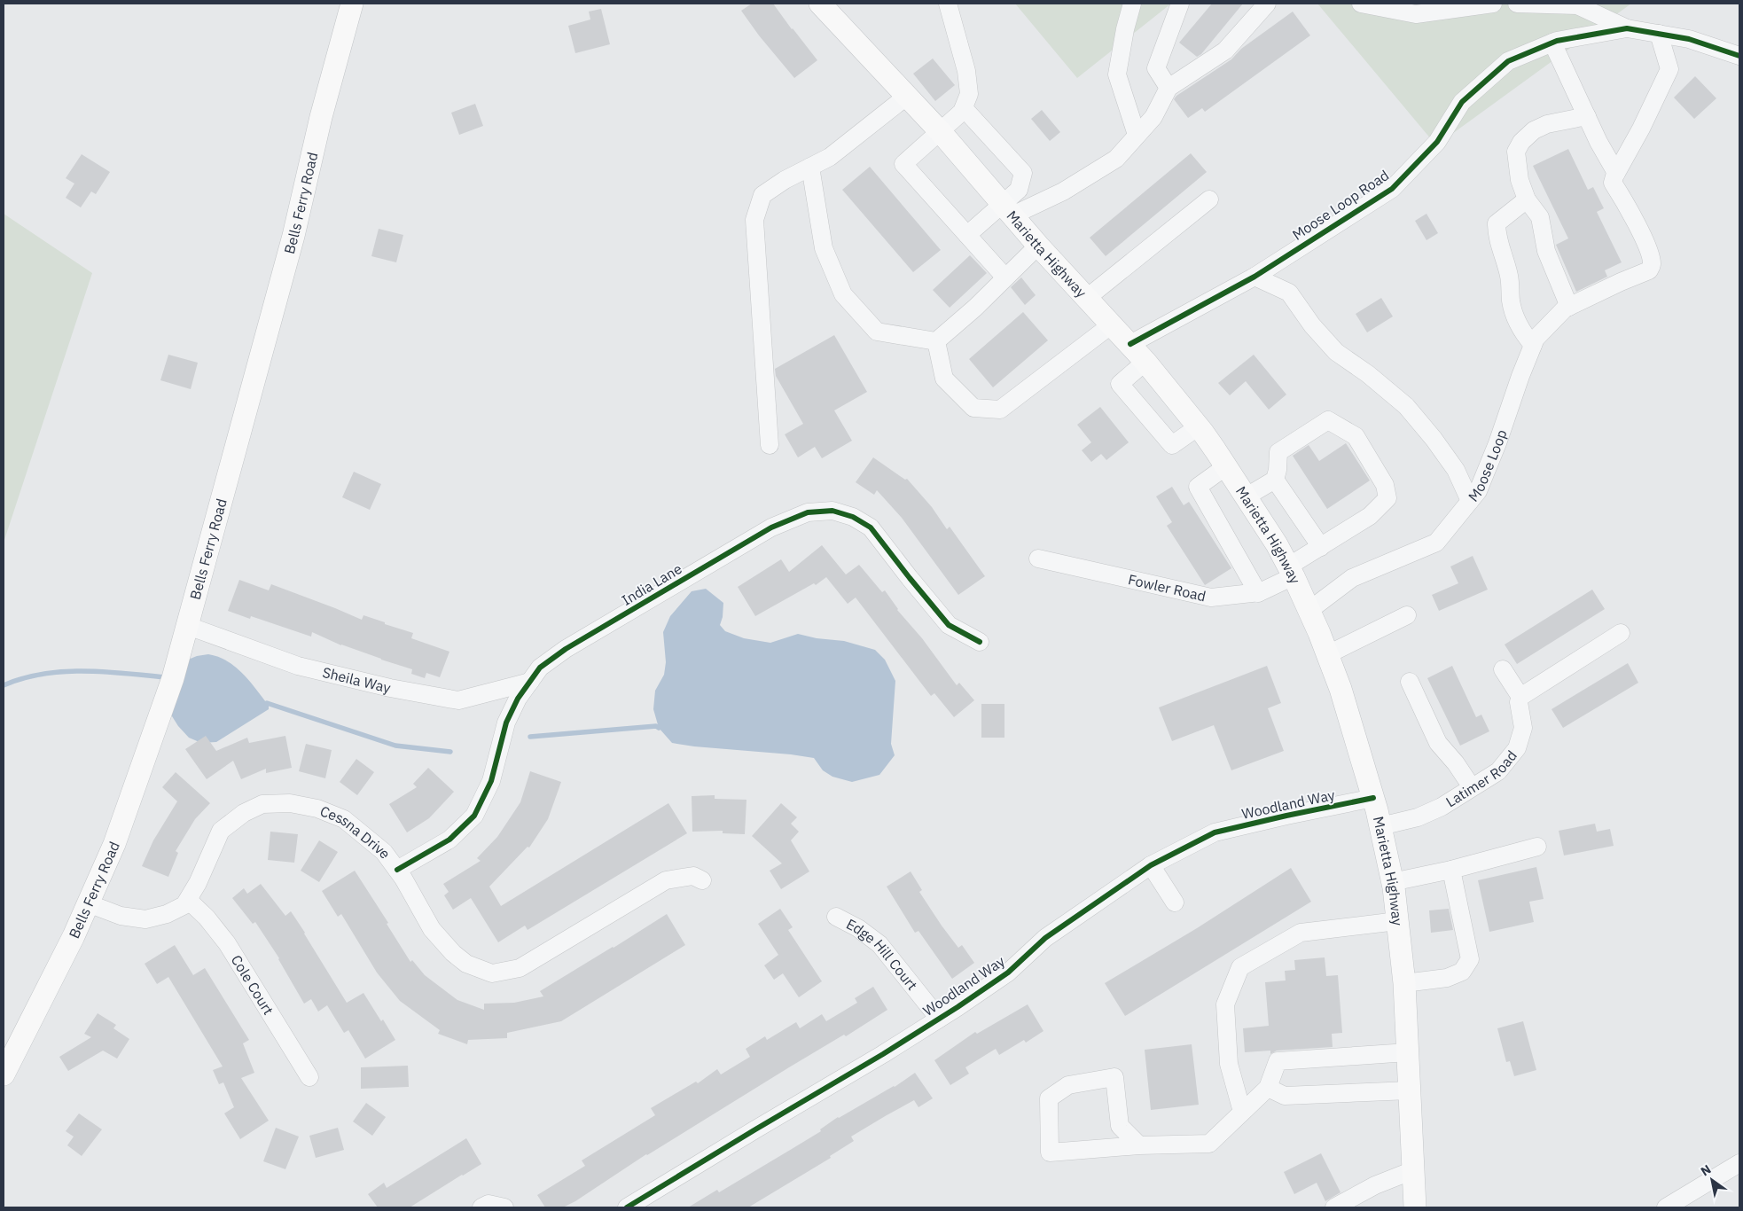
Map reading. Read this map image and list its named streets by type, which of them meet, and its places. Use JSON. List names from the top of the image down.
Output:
{
  "streets": {
    "main road": ["Bells Ferry Road", "Marietta Highway"],
    "street": [
      "Moose Loop Road",
      "Moose Loop",
      "India Lane",
      "Fowler Road",
      "Sheila Way",
      "Latimer Road",
      "Woodland Way",
      "Cessna Drive",
      "Edge Hill Court",
      "Cole Court"
    ]
  },
  "crossings": [
    ["Bells Ferry Road", "Sheila Way"],
    ["Bells Ferry Road", "Cessna Drive"],
    ["Moose Loop Road", "Marietta Highway"],
    ["Marietta Highway", "Moose Loop"],
    ["Marietta Highway", "Fowler Road"],
    ["Marietta Highway", "Latimer Road"],
    ["Marietta Highway", "Woodland Way"],
    ["India Lane", "Sheila Way"],
    ["India Lane", "Cessna Drive"],
    ["Woodland Way", "Edge Hill Court"],
    ["Cessna Drive", "Cole Court"]
  ],
  "north": "top left"
}
